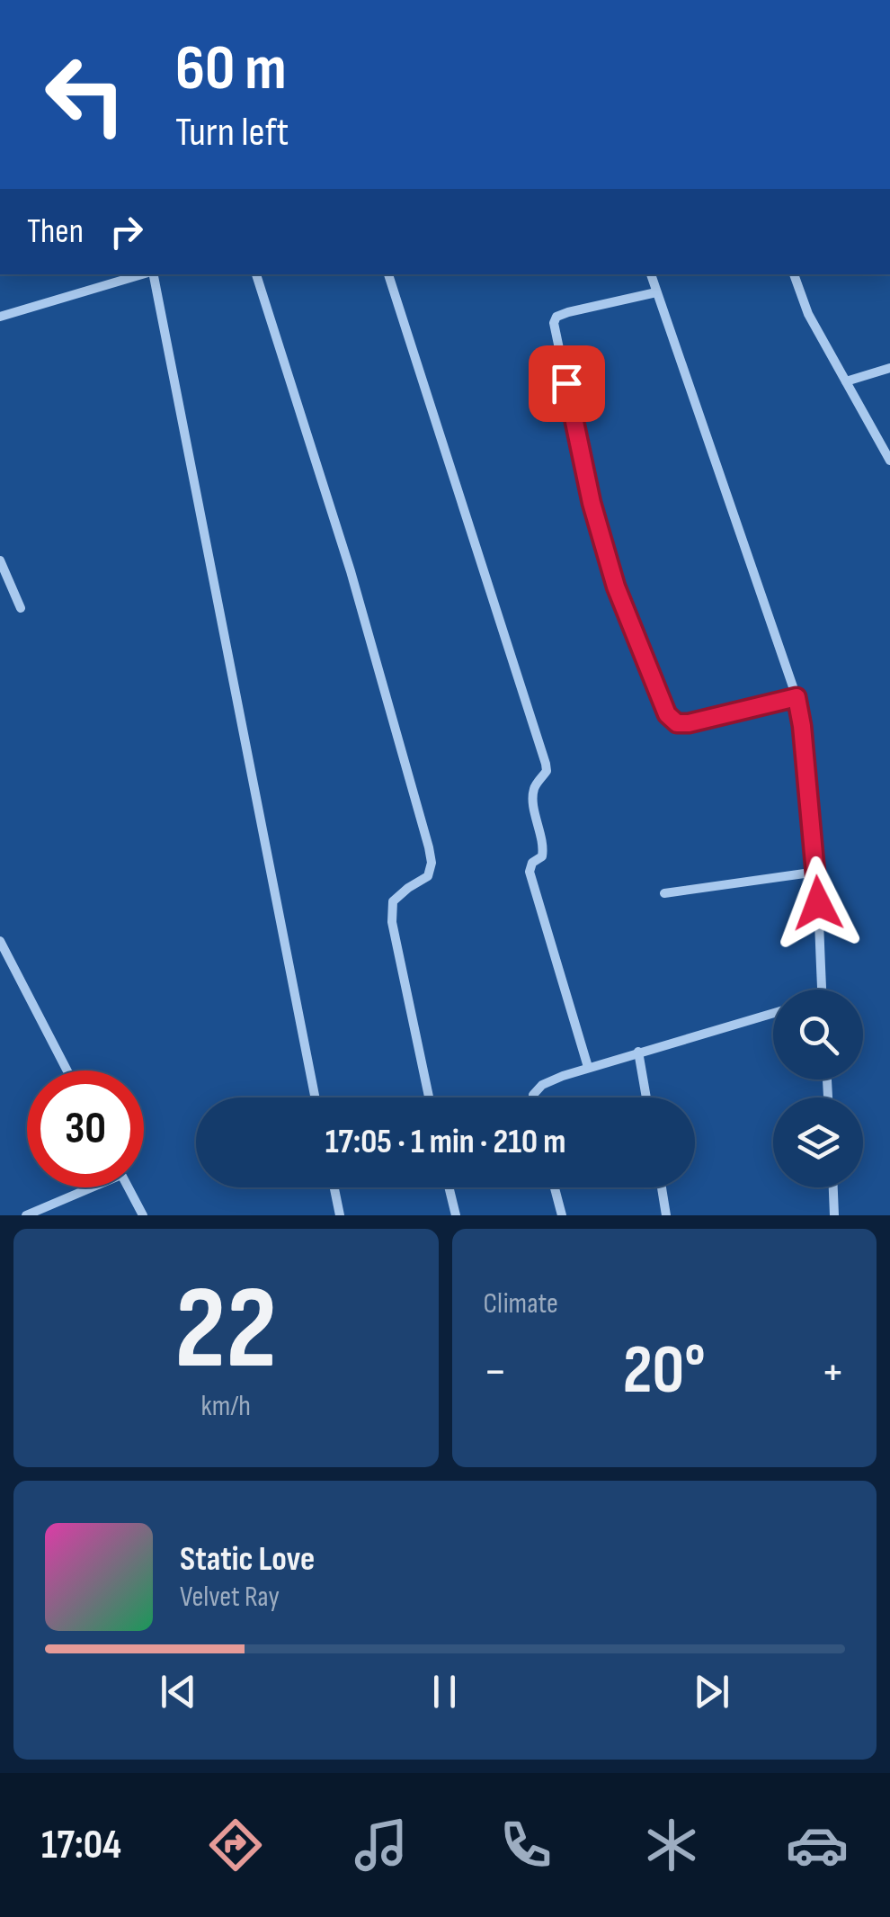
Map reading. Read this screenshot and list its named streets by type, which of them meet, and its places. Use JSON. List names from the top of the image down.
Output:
{
  "page": {
    "turn": ["60 m", "Turn left"],
    "then": "Then",
    "limit": "30",
    "trip": "17:05 · 1 min · 210 m",
    "tile": [
      ["22", "km/h"],
      "Climate"
    ],
    "heat": ["−", "20°", "+"],
    "song": ["Static Love", "Velvet Ray"],
    "tabs": "17:04"
  }
}
